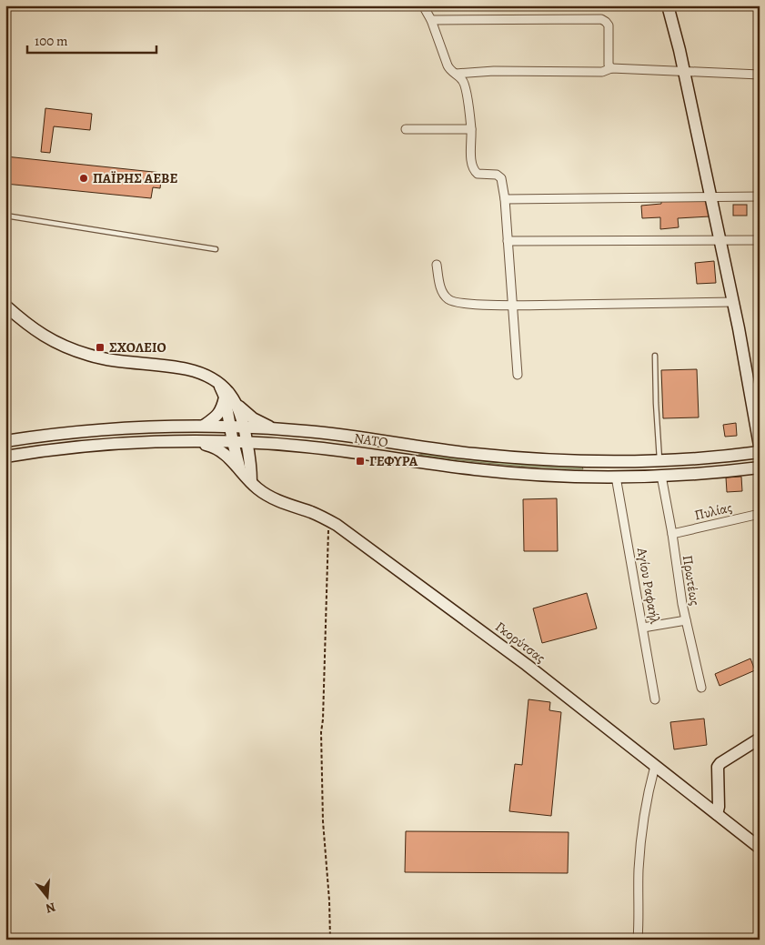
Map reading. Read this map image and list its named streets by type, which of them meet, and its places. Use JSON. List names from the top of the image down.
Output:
{
  "streets": {
    "main road": ["ΝΑΤΟ", "Γκορύτσας"],
    "street": ["Πυλίας", "Πρωτέως", "Αγίου Ραφαήλ"]
  },
  "crossings": [
    ["ΝΑΤΟ", "Πρωτέως"],
    ["ΝΑΤΟ", "Αγίου Ραφαήλ"],
    ["Πυλίας", "Πρωτέως"]
  ],
  "places": {
    "other": ["ΠΑΪΡΗΣ ΑΕΒΕ"],
    "transit": ["ΣΧΟΛΕΙΟ", "ΓΕΦΥΡΑ"]
  },
  "scale_bar": "100 m",
  "north": "bottom"
}
